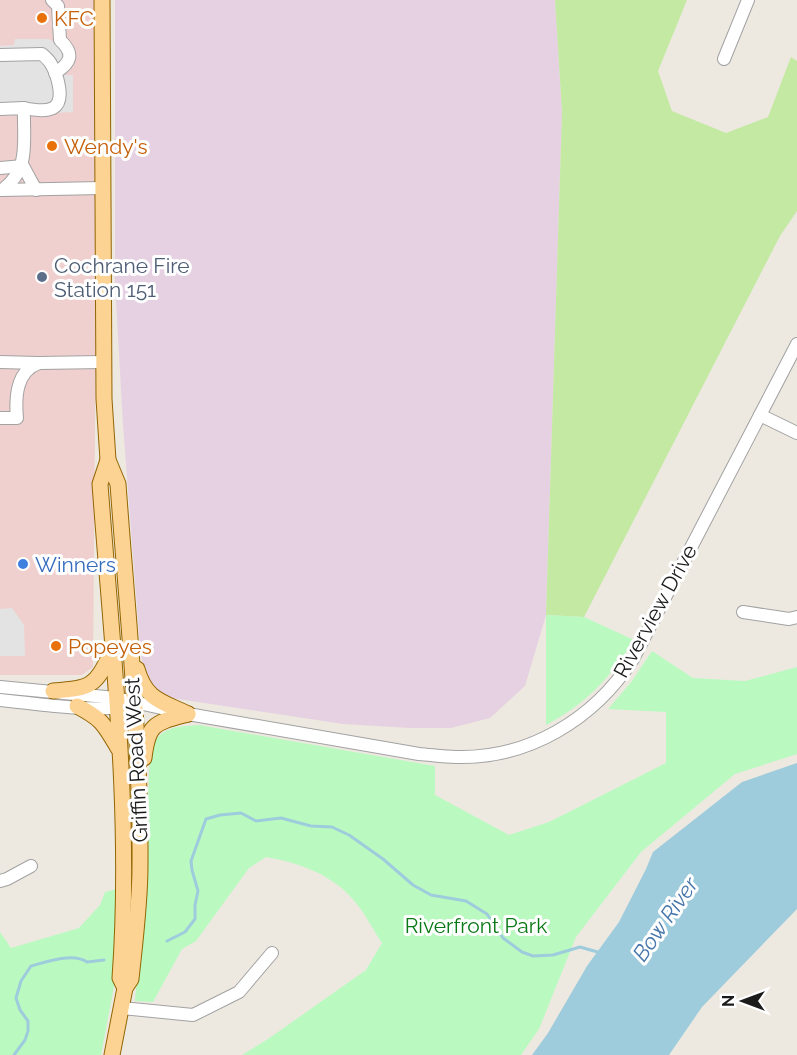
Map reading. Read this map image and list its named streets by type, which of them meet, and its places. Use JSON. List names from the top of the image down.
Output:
{
  "streets": {
    "main road": ["Griffin Road West"],
    "street": ["Riverview Drive"]
  },
  "crossings": [
    ["Riverview Drive", "Griffin Road West"]
  ],
  "water": ["Bow River"],
  "parks": ["Riverfront Park"],
  "places": [
    "KFC",
    "Wendy's",
    "Cochrane Fire Station 151",
    "Winners",
    "Popeyes"
  ],
  "north": "left"
}
